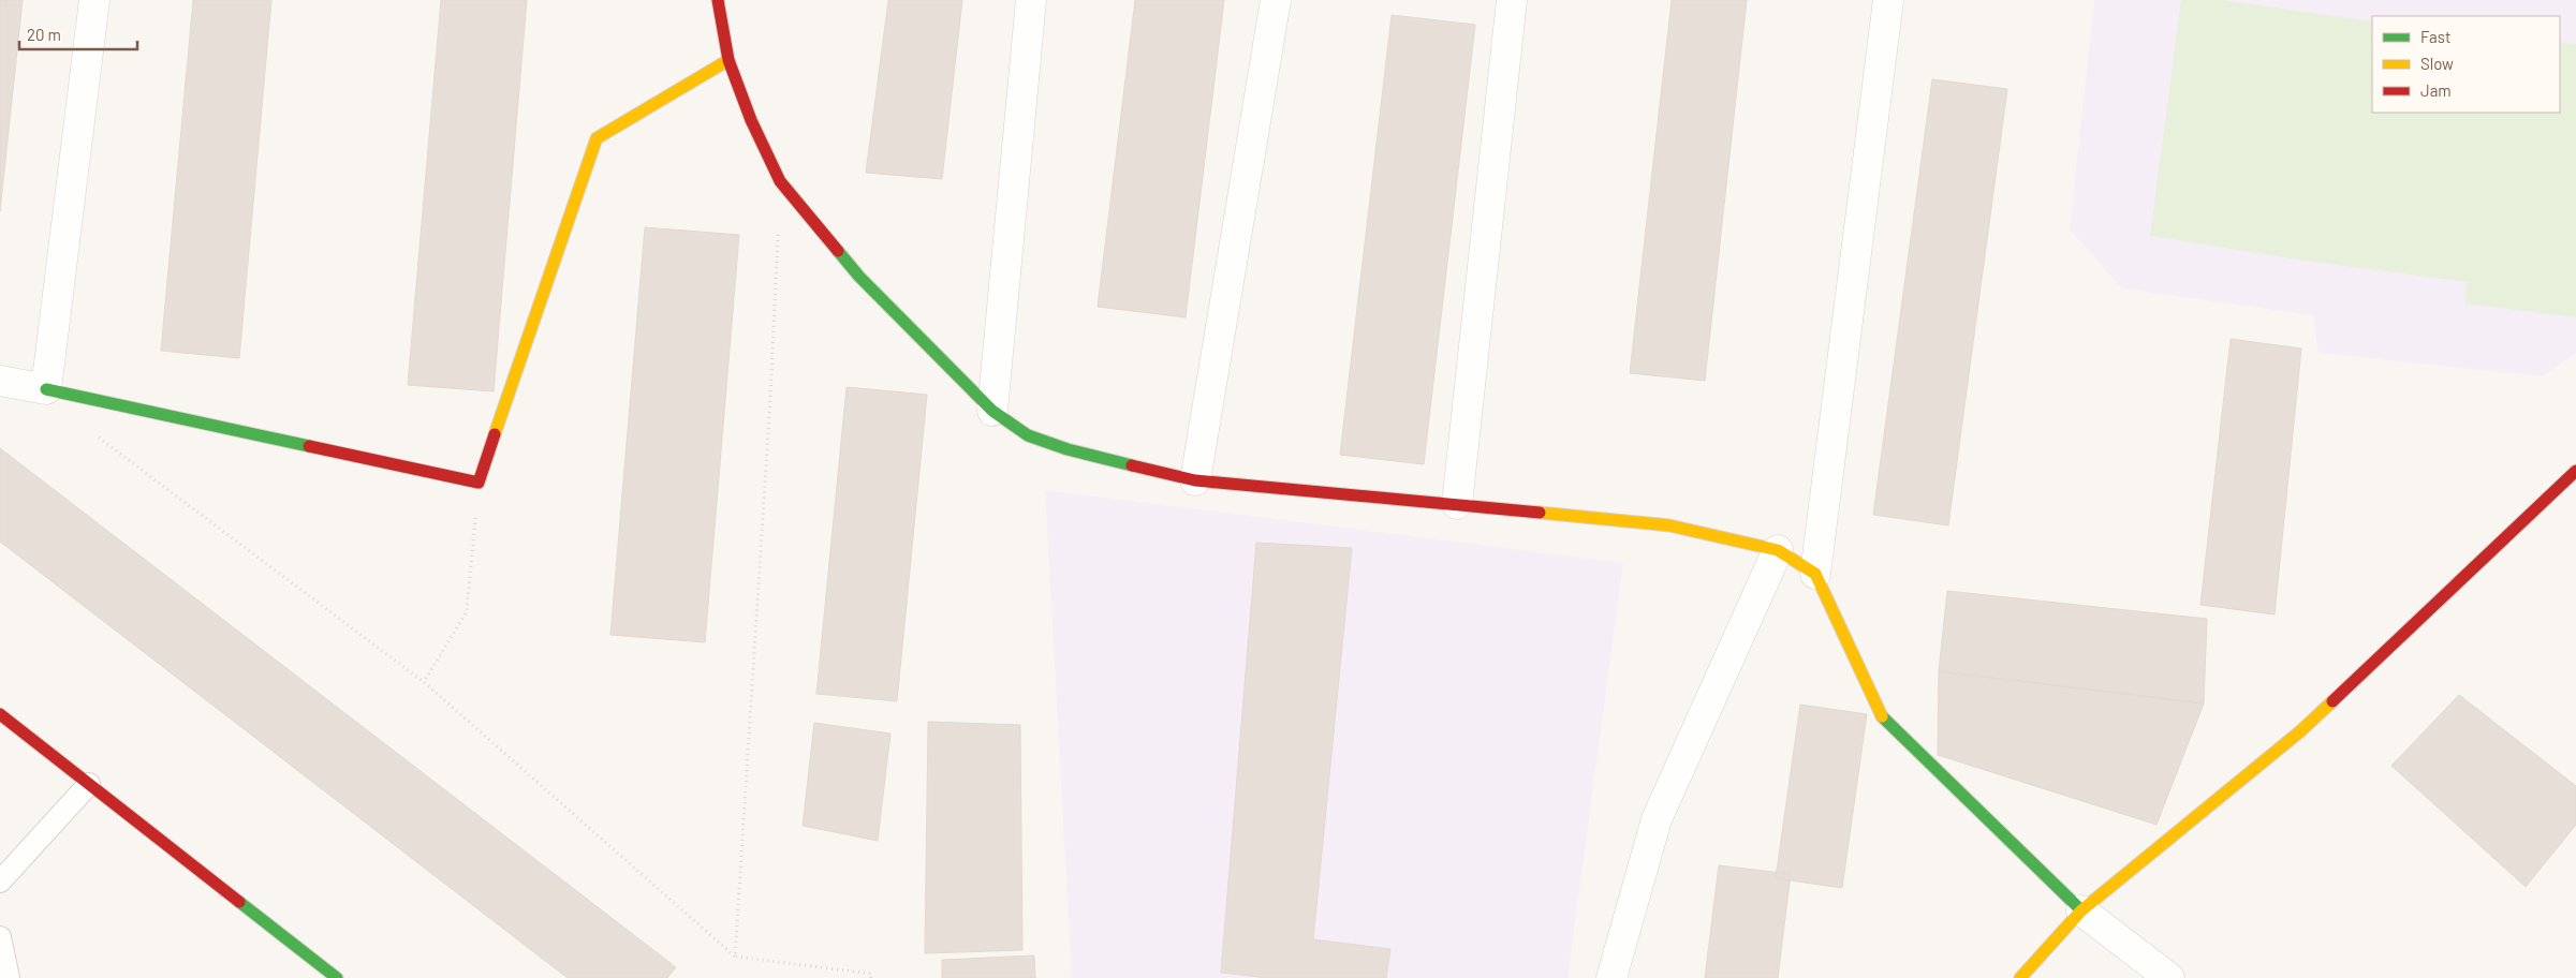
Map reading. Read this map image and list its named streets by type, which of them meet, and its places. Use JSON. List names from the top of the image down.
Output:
{
  "legend": ["Fast", "Slow", "Jam"],
  "scale_bar": "20 m"
}
